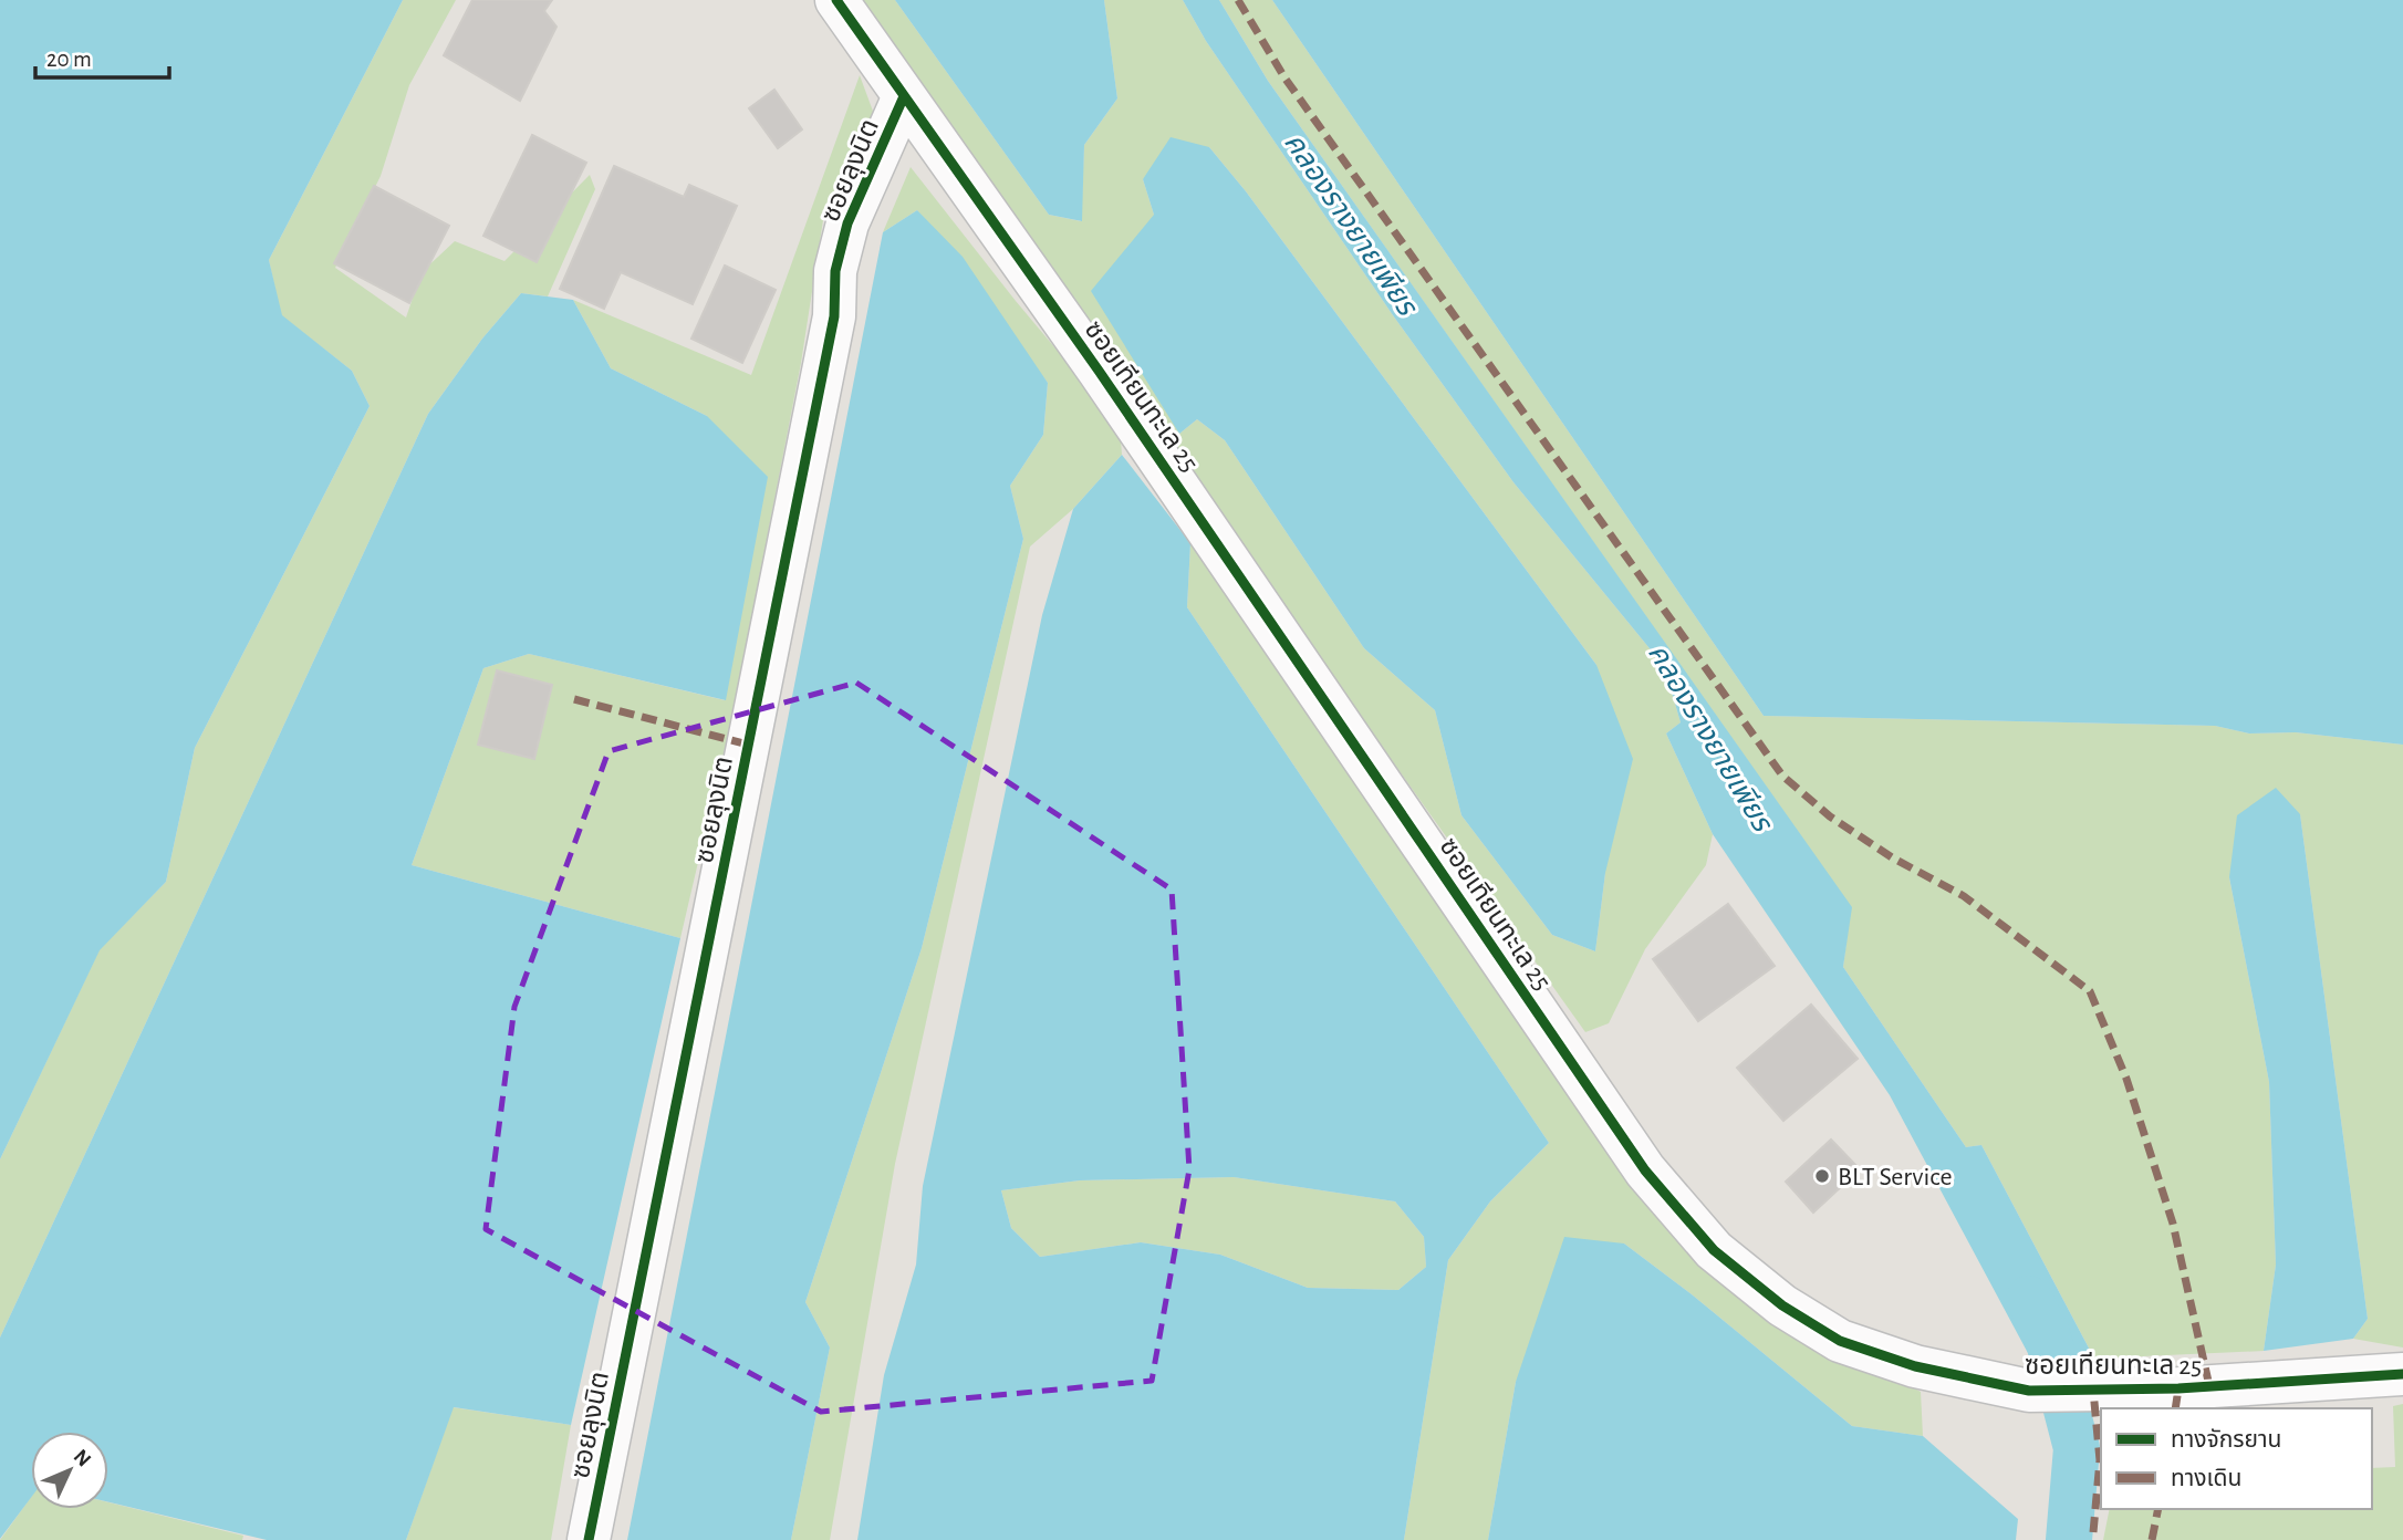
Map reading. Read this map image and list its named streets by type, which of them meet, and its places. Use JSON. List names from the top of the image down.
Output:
{
  "streets": {
    "street": ["ซอยลุงนิต", "ซอยเทียนทะเล 25"]
  },
  "crossings": [
    ["ซอยลุงนิต", "ซอยเทียนทะเล 25"]
  ],
  "water": ["คลองรางยายเพียร"],
  "places": ["BLT Service"],
  "legend": ["ทางจักรยาน", "ทางเดิน"],
  "scale_bar": "20 m",
  "north": "top right"
}
